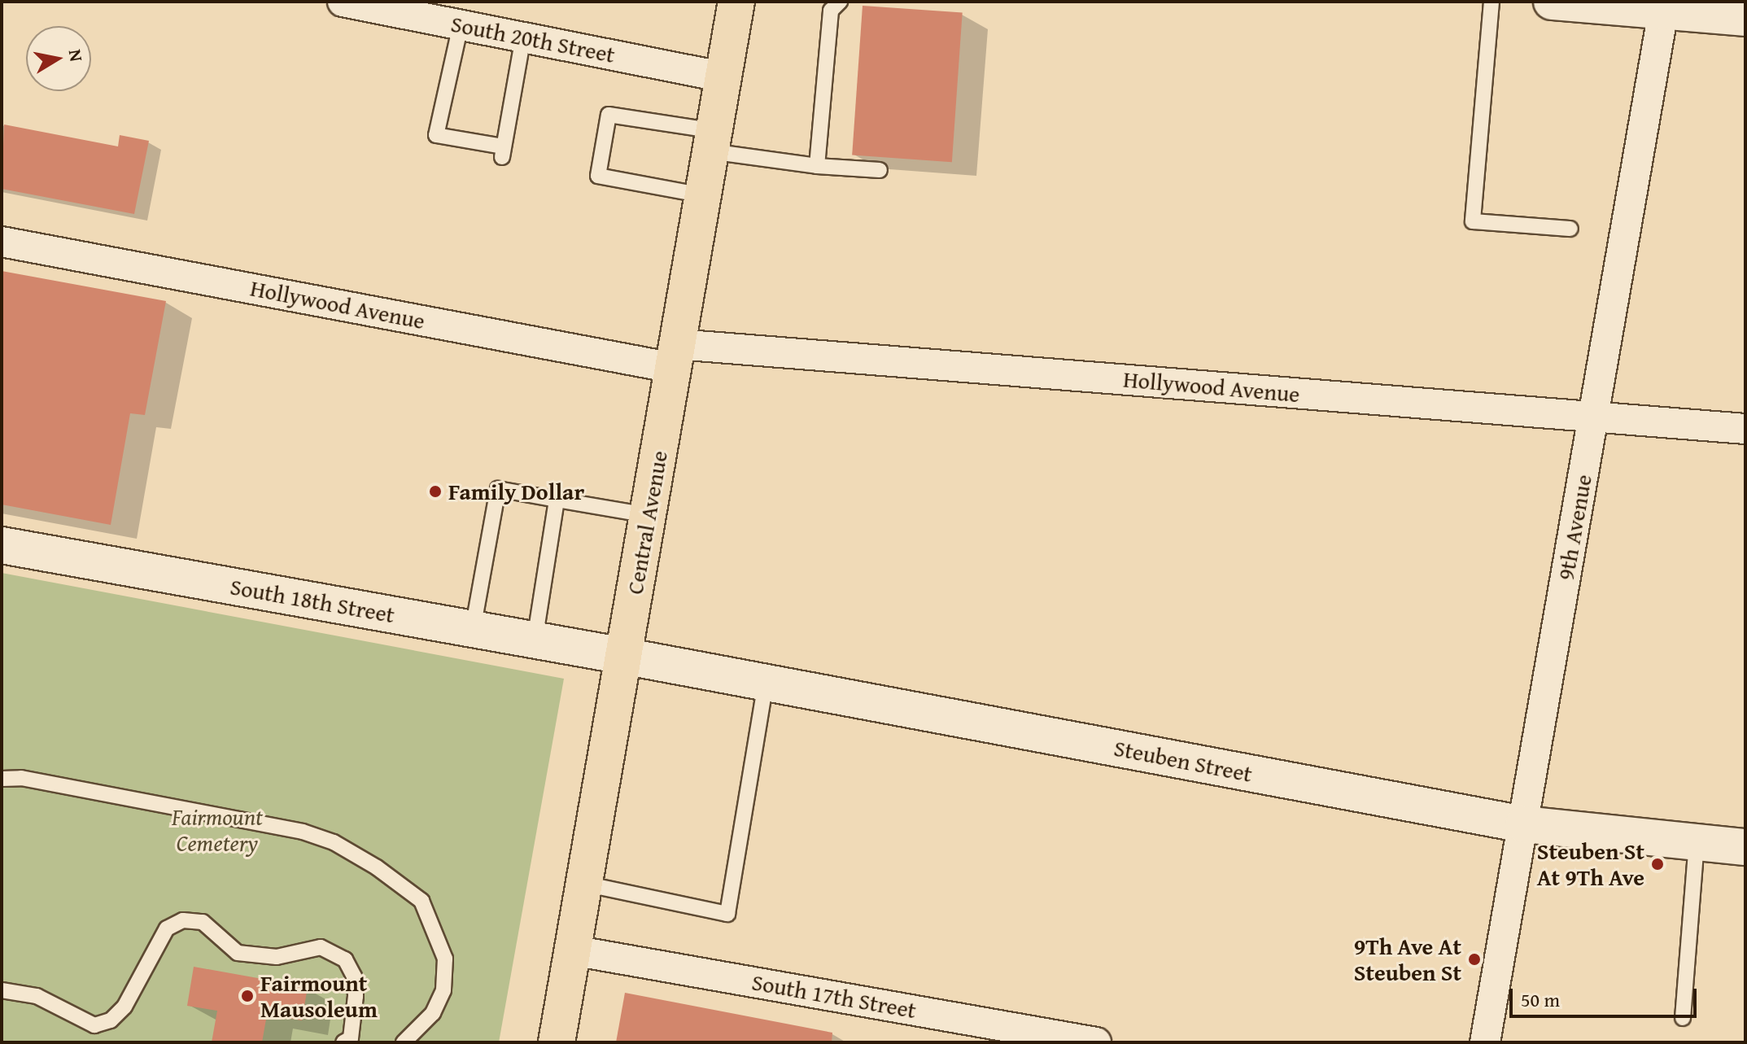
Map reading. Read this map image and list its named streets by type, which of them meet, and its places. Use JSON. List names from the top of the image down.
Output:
{
  "streets": {
    "main road": ["Central Avenue", "South 18th Street", "Steuben Street"],
    "street": [
      "South 20th Street",
      "Hollywood Avenue",
      "9th Avenue",
      "South 17th Street"
    ]
  },
  "crossings": [
    ["South 20th Street", "Central Avenue"],
    ["Hollywood Avenue", "Central Avenue"],
    ["Hollywood Avenue", "9th Avenue"],
    ["Central Avenue", "South 18th Street"],
    ["Central Avenue", "Steuben Street"],
    ["Central Avenue", "South 17th Street"],
    ["9th Avenue", "Steuben Street"],
    ["South 18th Street", "Steuben Street"]
  ],
  "parks": ["Fairmount Cemetery"],
  "places": [
    "Family Dollar",
    "Steuben St At 9Th Ave",
    "9Th Ave At Steuben St",
    "Fairmount Mausoleum"
  ],
  "scale_bar": "50 m",
  "north": "right"
}
